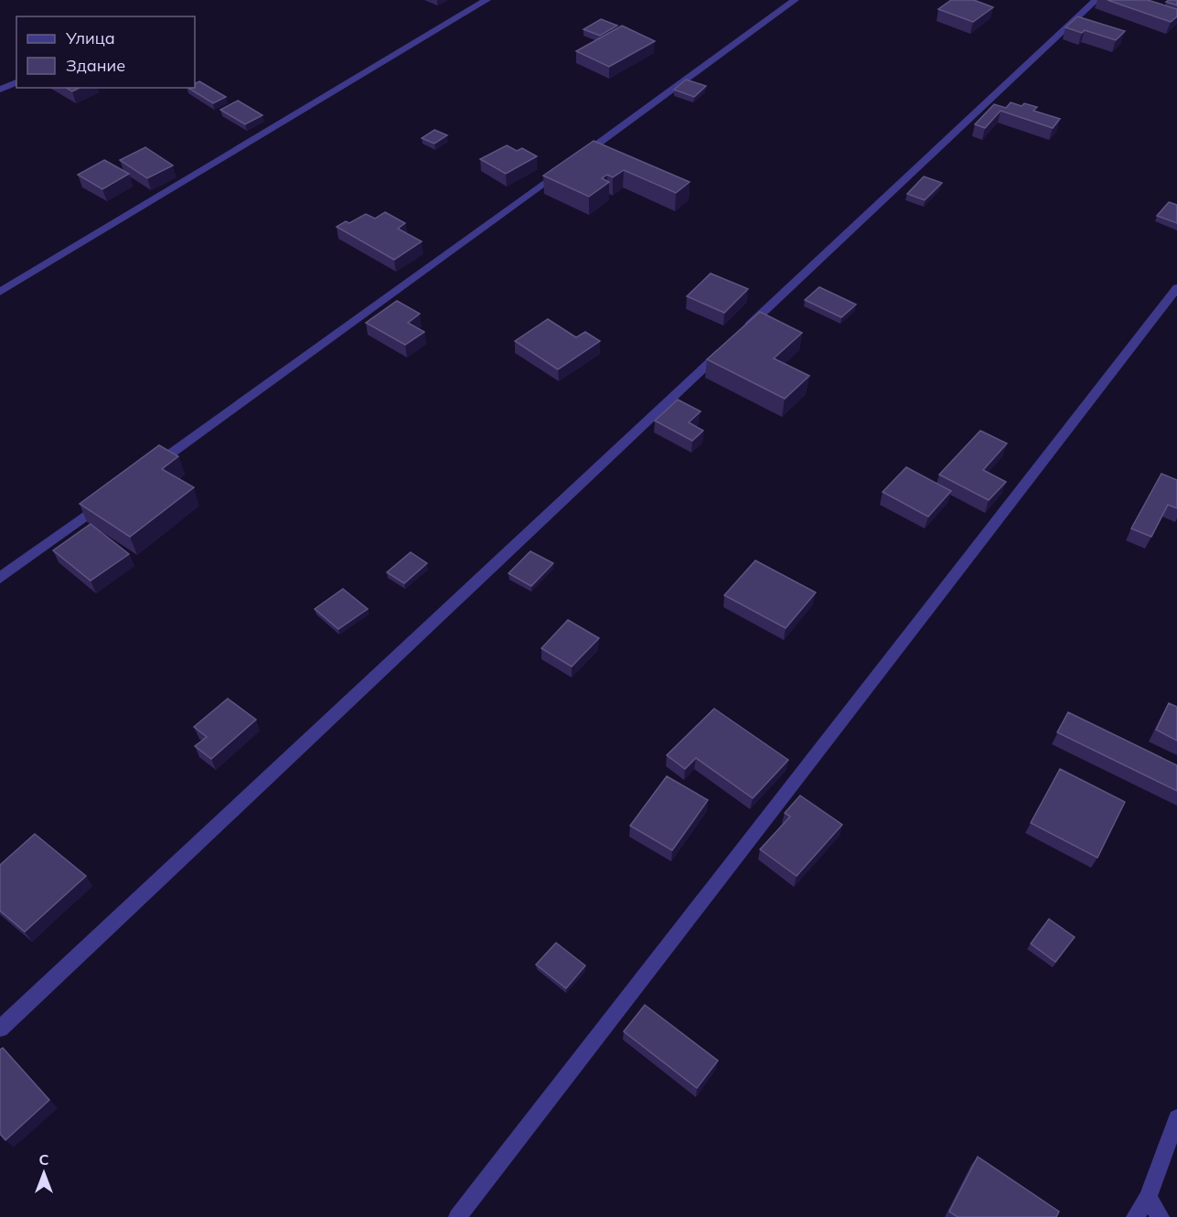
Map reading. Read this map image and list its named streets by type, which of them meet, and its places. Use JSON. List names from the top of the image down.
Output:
{
  "legend": ["Улица", "Здание"],
  "north": "top"
}
